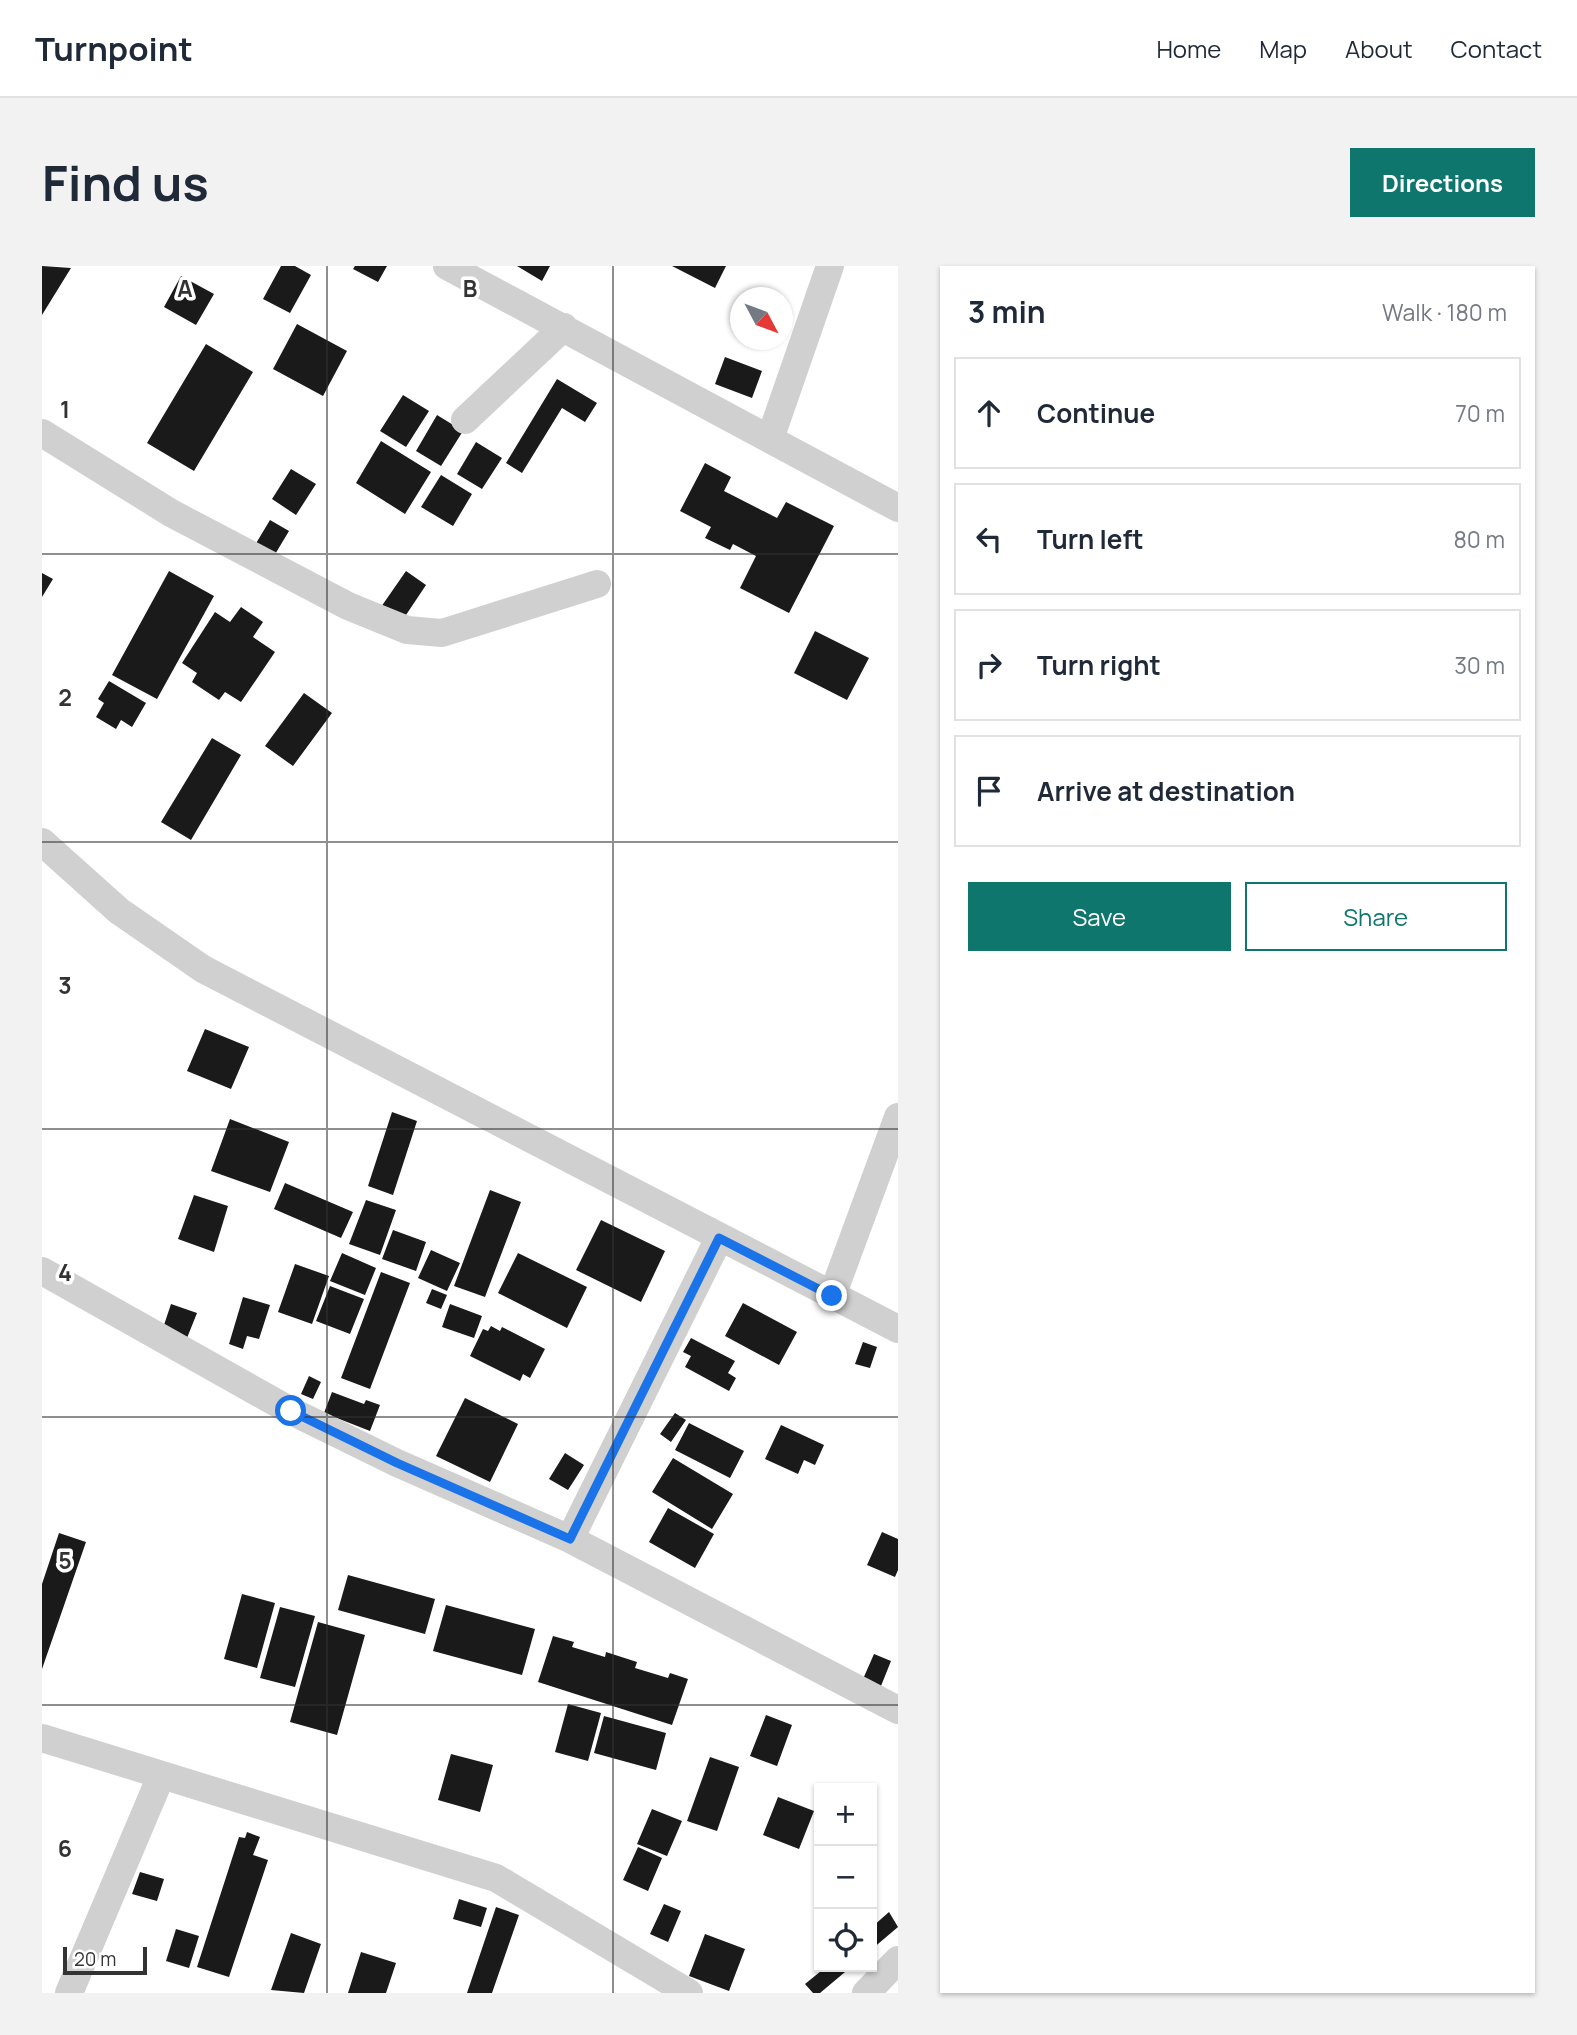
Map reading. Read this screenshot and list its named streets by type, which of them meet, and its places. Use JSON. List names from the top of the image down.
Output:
{
  "scale_bar": "20 m",
  "north": "bottom right",
  "page": {
    "header": "Turnpoint",
    "nav": [
      "Home",
      "Map",
      "About",
      "Contact"
    ],
    "buttons": [
      "Directions",
      ["Save", "Share"]
    ],
    "title": "Find us",
    "heading": ["3 min", "Walk · 180 m"],
    "list": [
      ["Continue", "70 m"],
      ["Turn left", "80 m"],
      ["Turn right", "30 m"],
      "Arrive at destination"
    ],
    "map_buttons": ["+", "−"],
    "scale": "20 m"
  },
  "grid": {
    "columns": ["A", "B"],
    "rows": [
      "1",
      "2",
      "3",
      "4",
      "5",
      "6"
    ]
  }
}
